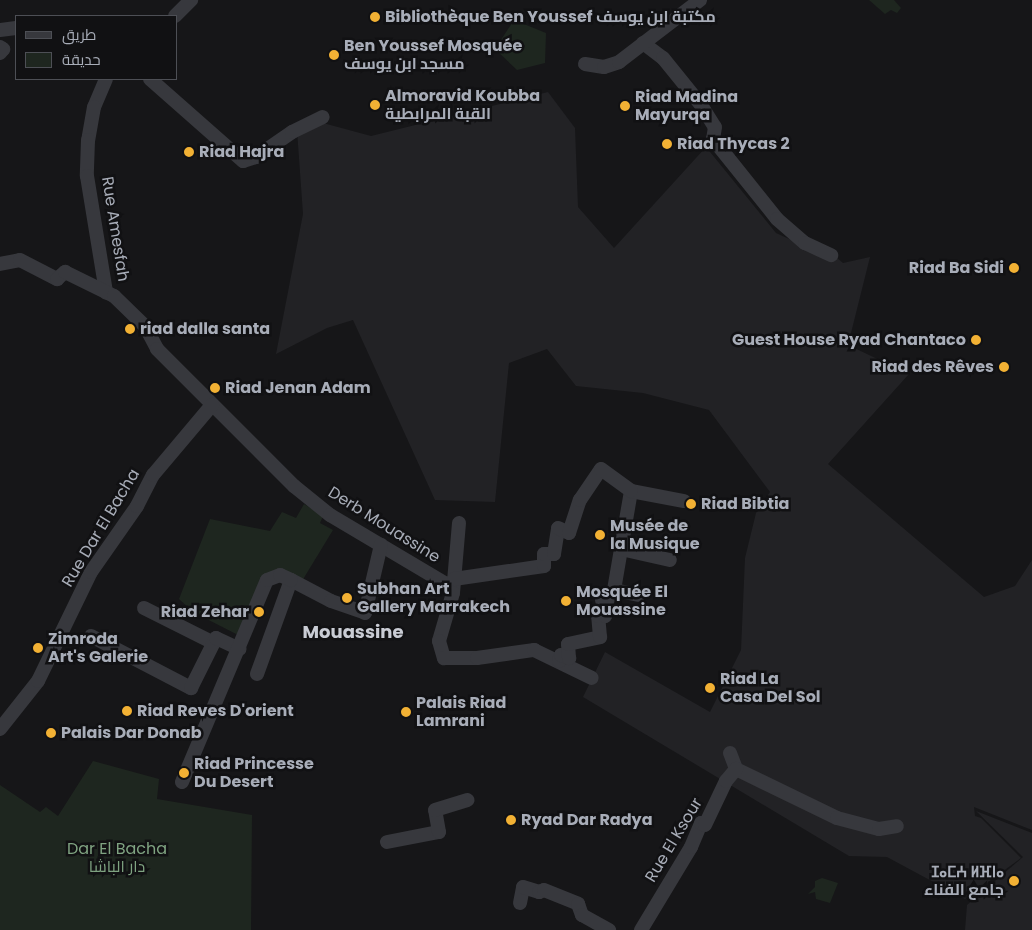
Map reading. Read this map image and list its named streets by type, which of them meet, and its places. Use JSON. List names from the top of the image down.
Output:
{
  "streets": {
    "street": [
      "Rue Amesfah",
      "Derb Mouassine",
      "Rue Dar El Bacha",
      "Rue El Ksour"
    ]
  },
  "crossings": [
    ["Rue Amesfah", "Derb Mouassine"],
    ["Rue Amesfah", "Rue Dar El Bacha"],
    ["Derb Mouassine", "Rue Dar El Bacha"]
  ],
  "districts": ["Mouassine"],
  "parks": ["Dar El Bacha دار الباشا"],
  "places": [
    "Bibliothèque Ben Youssef مكتبة ابن يوسف",
    "Ben Youssef Mosquée مسجد ابن يوسف",
    "Almoravid Koubba القبة المرابطية",
    "Riad Madina Mayurqa",
    "Riad Thycas 2",
    "Riad Hajra",
    "Riad Ba Sidi",
    "riad dalla santa",
    "Guest House Ryad Chantaco",
    "Riad des Rêves",
    "Riad Jenan Adam",
    "Riad Bibtia",
    "Musée de la Musique",
    "Subhan Art Gallery Marrakech",
    "Mosquée El Mouassine",
    "Riad Zehar",
    "Zimroda Art's Galerie",
    "Riad La Casa Del Sol",
    "Riad Reves D'orient",
    "Palais Riad Lamrani",
    "Palais Dar Donab",
    "Riad Princesse Du Desert",
    "Ryad Dar Radya",
    "ⵊⴰⵎⵄ ⵍⴼⵏⴰ جامع الفناء"
  ],
  "legend": ["طريق", "حديقة"]
}
